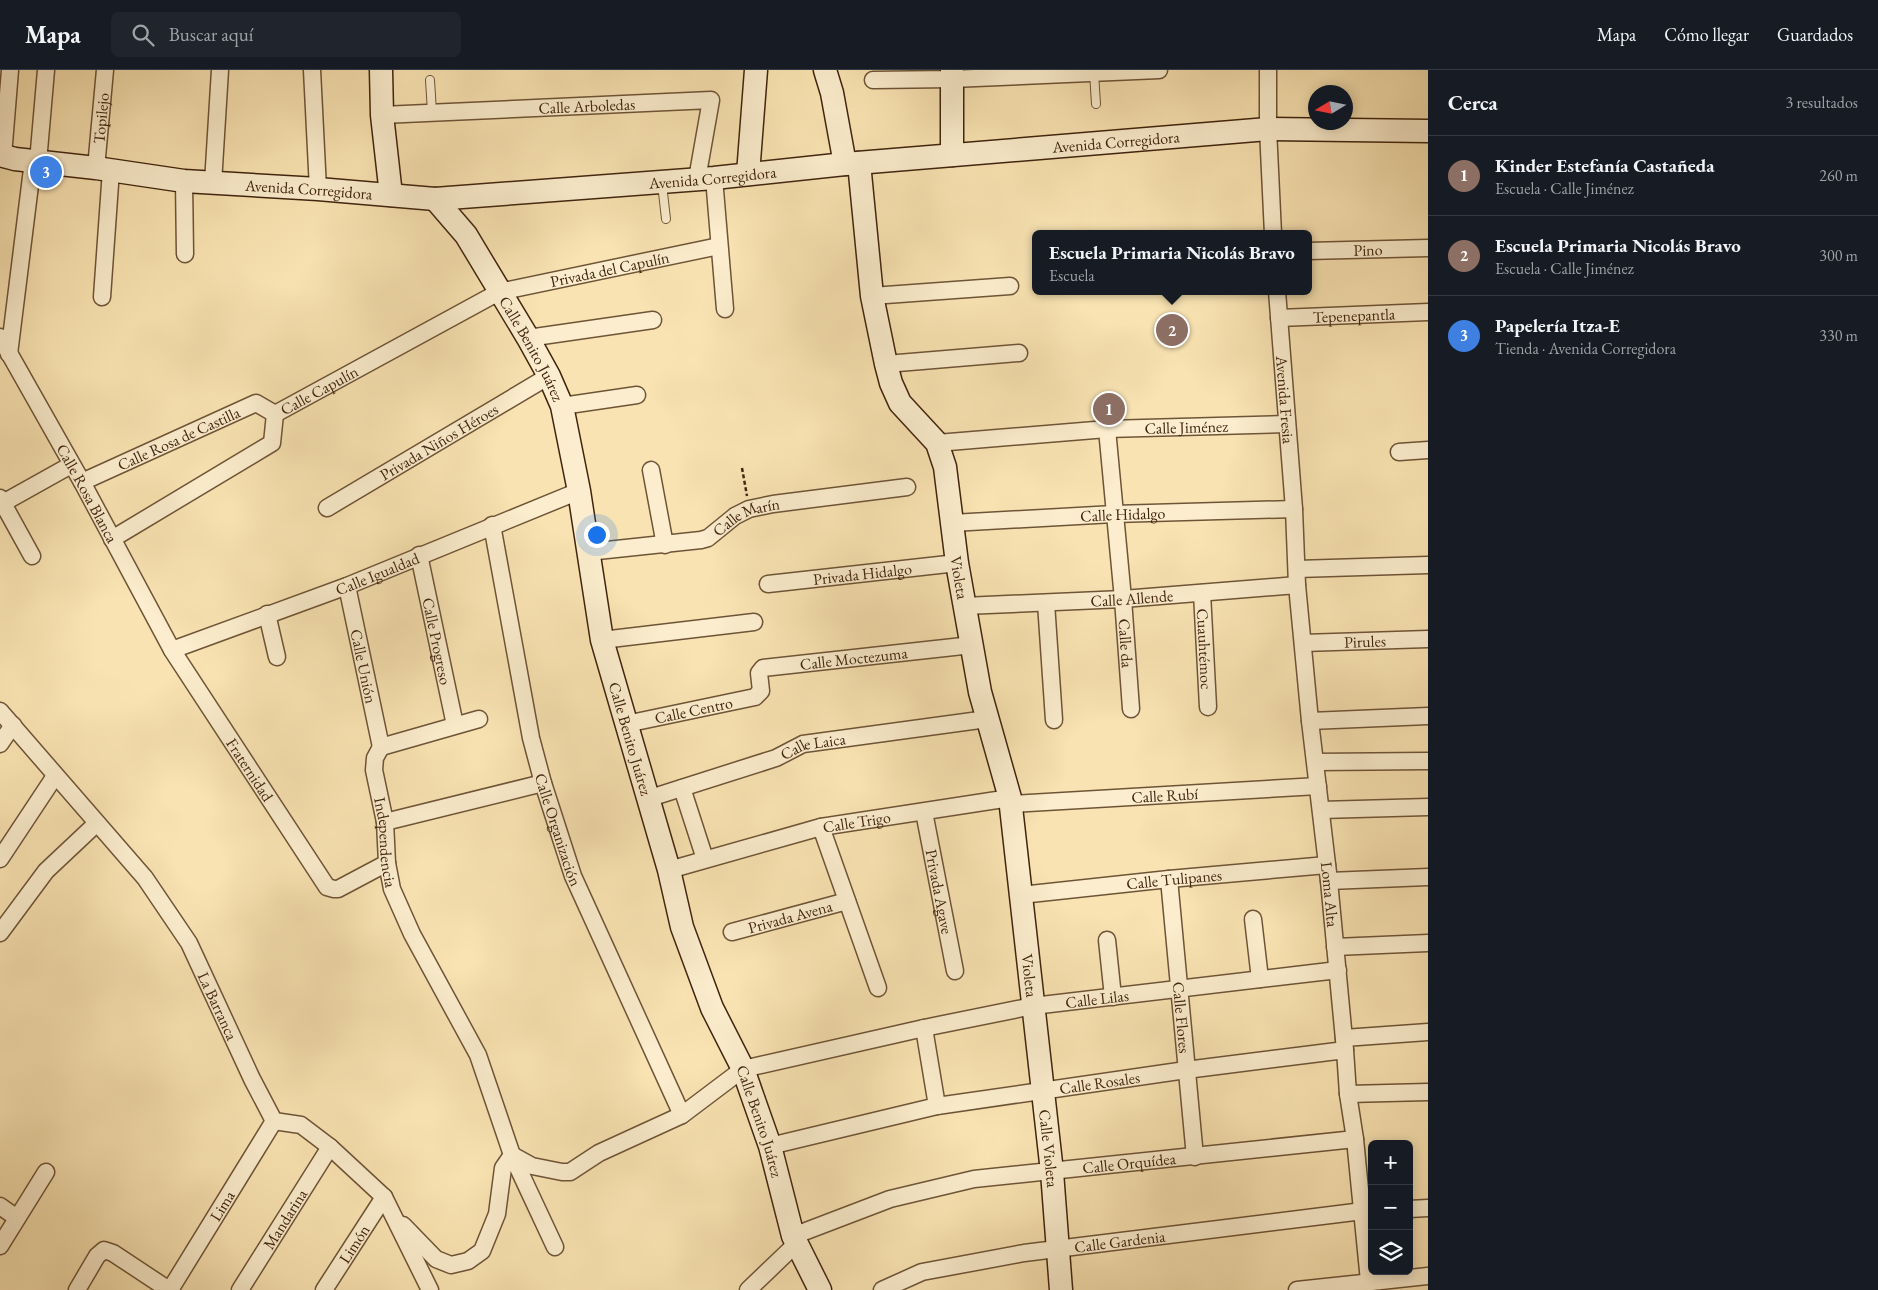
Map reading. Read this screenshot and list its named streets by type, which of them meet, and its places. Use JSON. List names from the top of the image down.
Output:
{
  "streets": {
    "street": [
      "Calle Arboledas",
      "Topilejo",
      "Avenida Corregidora",
      "Pino",
      "Privada del Capulín",
      "Tepenepantla",
      "Calle Benito Juárez",
      "Calle Capulín",
      "Avenida Fresia",
      "Calle Jiménez",
      "Calle Rosa de Castilla",
      "Privada Niños Héroes",
      "Calle Rosa Blanca",
      "Calle Hidalgo",
      "Calle Marín",
      "Calle Igualdad",
      "Privada Hidalgo",
      "Violeta",
      "Calle Allende",
      "Calle Progreso",
      "Pirules",
      "Calle da",
      "Cuauhtémoc",
      "Calle Moctezuma",
      "Calle Unión",
      "Calle Centro",
      "Calle Laica",
      "Fraternidad",
      "Calle Rubí",
      "Calle Trigo",
      "Calle Organización",
      "Independencia",
      "Calle Tulipanes",
      "Privada Agave",
      "Loma Alta",
      "Privada Avena",
      "Calle Lilas",
      "La Barranca",
      "Calle Flores",
      "Calle Rosales",
      "Calle Violeta",
      "Calle Orquídea",
      "Lima",
      "Mandarina",
      "Calle Gardenia",
      "Limón"
    ]
  },
  "crossings": [
    ["Calle Arboledas", "Avenida Corregidora"],
    ["Topilejo", "Avenida Corregidora"],
    ["Avenida Corregidora", "Calle Benito Juárez"],
    ["Avenida Corregidora", "Violeta"],
    ["Privada del Capulín", "Calle Benito Juárez"],
    ["Privada del Capulín", "Calle Capulín"],
    ["Tepenepantla", "Avenida Fresia"],
    ["Calle Benito Juárez", "Calle Capulín"],
    ["Calle Benito Juárez", "Privada Niños Héroes"],
    ["Calle Benito Juárez", "Calle Marín"],
    ["Calle Benito Juárez", "Calle Igualdad"],
    ["Calle Benito Juárez", "Calle Centro"],
    ["Calle Benito Juárez", "Calle Laica"],
    ["Calle Benito Juárez", "Calle Trigo"],
    ["Calle Benito Juárez", "Calle Lilas"],
    ["Calle Benito Juárez", "Calle Rosales"],
    ["Calle Benito Juárez", "Calle Orquídea"],
    ["Calle Capulín", "Calle Rosa de Castilla"],
    ["Calle Capulín", "Calle Rosa Blanca"],
    ["Avenida Fresia", "Calle Jiménez"],
    ["Avenida Fresia", "Calle Hidalgo"],
    ["Avenida Fresia", "Loma Alta"],
    ["Calle Jiménez", "Violeta"],
    ["Calle Jiménez", "Calle da"],
    ["Calle Rosa de Castilla", "Calle Rosa Blanca"],
    ["Calle Rosa Blanca", "Calle Igualdad"],
    ["Calle Rosa Blanca", "Fraternidad"],
    ["Calle Hidalgo", "Violeta"],
    ["Calle Hidalgo", "Calle da"],
    ["Calle Hidalgo", "Loma Alta"],
    ["Calle Igualdad", "Calle Progreso"],
    ["Calle Igualdad", "Calle Unión"],
    ["Calle Igualdad", "Fraternidad"],
    ["Calle Igualdad", "Calle Organización"],
    ["Privada Hidalgo", "Violeta"],
    ["Violeta", "Calle Allende"],
    ["Violeta", "Calle Moctezuma"],
    ["Violeta", "Calle Laica"],
    ["Violeta", "Calle Rubí"],
    ["Violeta", "Calle Trigo"],
    ["Violeta", "Calle Tulipanes"],
    ["Violeta", "Calle Lilas"],
    ["Violeta", "Calle Violeta"],
    ["Calle Allende", "Calle da"],
    ["Calle Allende", "Cuauhtémoc"],
    ["Calle Allende", "Loma Alta"],
    ["Pirules", "Loma Alta"],
    ["Calle Moctezuma", "Calle Centro"],
    ["Calle Unión", "Independencia"],
    ["Fraternidad", "Independencia"],
    ["Calle Rubí", "Calle Trigo"],
    ["Calle Rubí", "Loma Alta"],
    ["Calle Trigo", "Privada Agave"],
    ["Calle Tulipanes", "Loma Alta"],
    ["Calle Tulipanes", "Calle Flores"],
    ["Loma Alta", "Calle Lilas"],
    ["Loma Alta", "Calle Rosales"],
    ["Loma Alta", "Calle Orquídea"],
    ["Loma Alta", "Calle Gardenia"],
    ["Calle Lilas", "Calle Flores"],
    ["Calle Lilas", "Calle Violeta"],
    ["La Barranca", "Lima"],
    ["Calle Flores", "Calle Rosales"],
    ["Calle Flores", "Calle Orquídea"],
    ["Calle Rosales", "Calle Violeta"],
    ["Calle Violeta", "Calle Orquídea"],
    ["Calle Violeta", "Calle Gardenia"]
  ],
  "north": "left",
  "page": {
    "header": "Mapa",
    "search": "Buscar aquí",
    "nav": ["Mapa", "Cómo llegar", "Guardados"],
    "heading": ["Cerca", "3 resultados"],
    "list": [
      {
        "mark": "1",
        "name": "Kinder Estefanía Castañeda",
        "note": "Escuela · Calle Jiménez",
        "value": "260 m"
      },
      {
        "mark": "2",
        "name": "Escuela Primaria Nicolás Bravo",
        "note": "Escuela · Calle Jiménez",
        "value": "300 m"
      },
      {
        "mark": "3",
        "name": "Papelería Itza-E",
        "note": "Tienda · Avenida Corregidora",
        "value": "330 m"
      }
    ],
    "pins": ["3", "2", "1"],
    "popup": ["Escuela Primaria Nicolás Bravo", "Escuela"],
    "map_buttons": ["+", "−"]
  }
}
